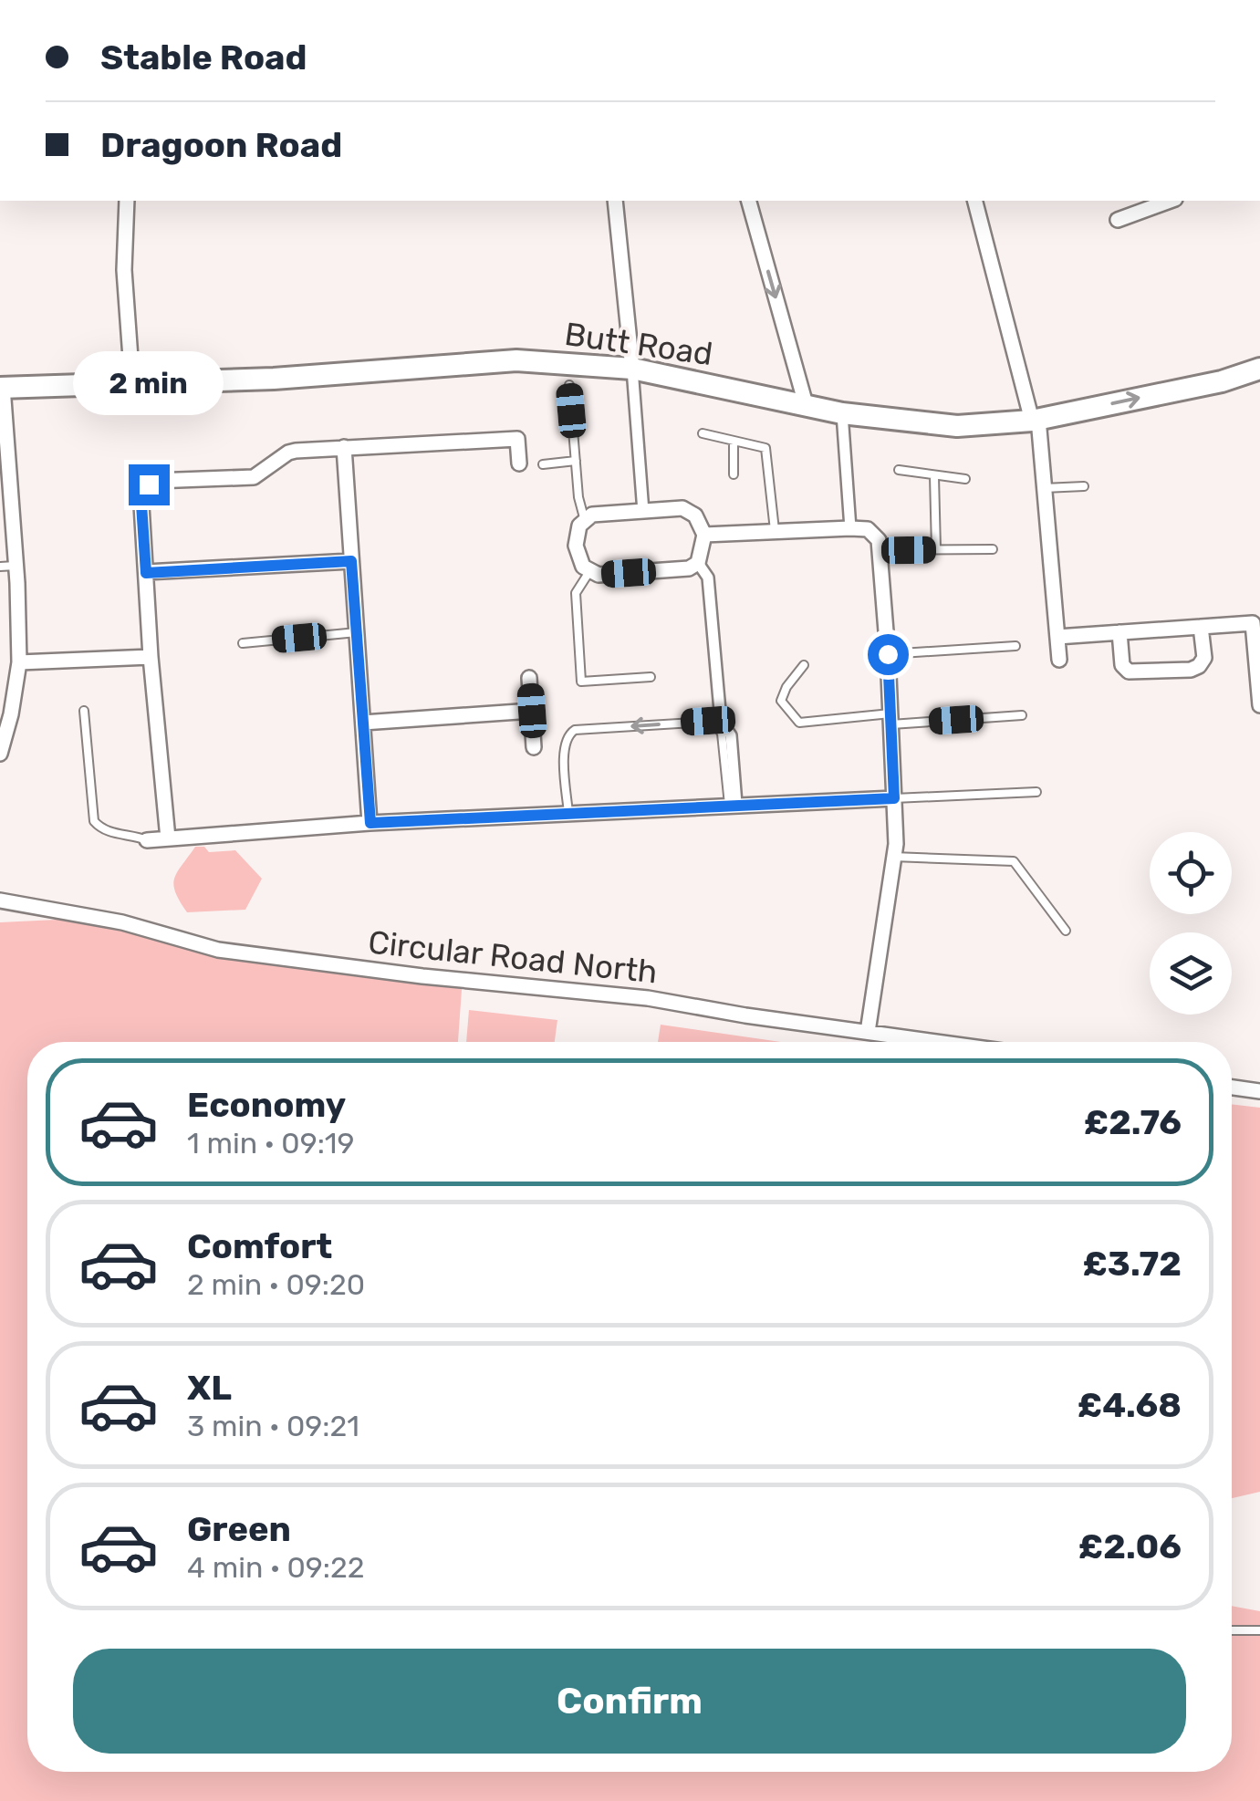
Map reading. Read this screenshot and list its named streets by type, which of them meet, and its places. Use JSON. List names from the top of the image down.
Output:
{
  "streets": {
    "main road": ["Butt Road"],
    "street": ["Circular Road North"]
  },
  "page": {
    "banner": ["Stable Road", "Dragoon Road"],
    "bubble": "2 min",
    "list": [
      {
        "name": "Economy",
        "note": "1 min · 09:19",
        "value": "£2.76"
      },
      {
        "name": "Comfort",
        "note": "2 min · 09:20",
        "value": "£3.72"
      },
      {
        "name": "XL",
        "note": "3 min · 09:21",
        "value": "£4.68"
      },
      {
        "name": "Green",
        "note": "4 min · 09:22",
        "value": "£2.06"
      }
    ],
    "buttons": "Confirm"
  }
}
